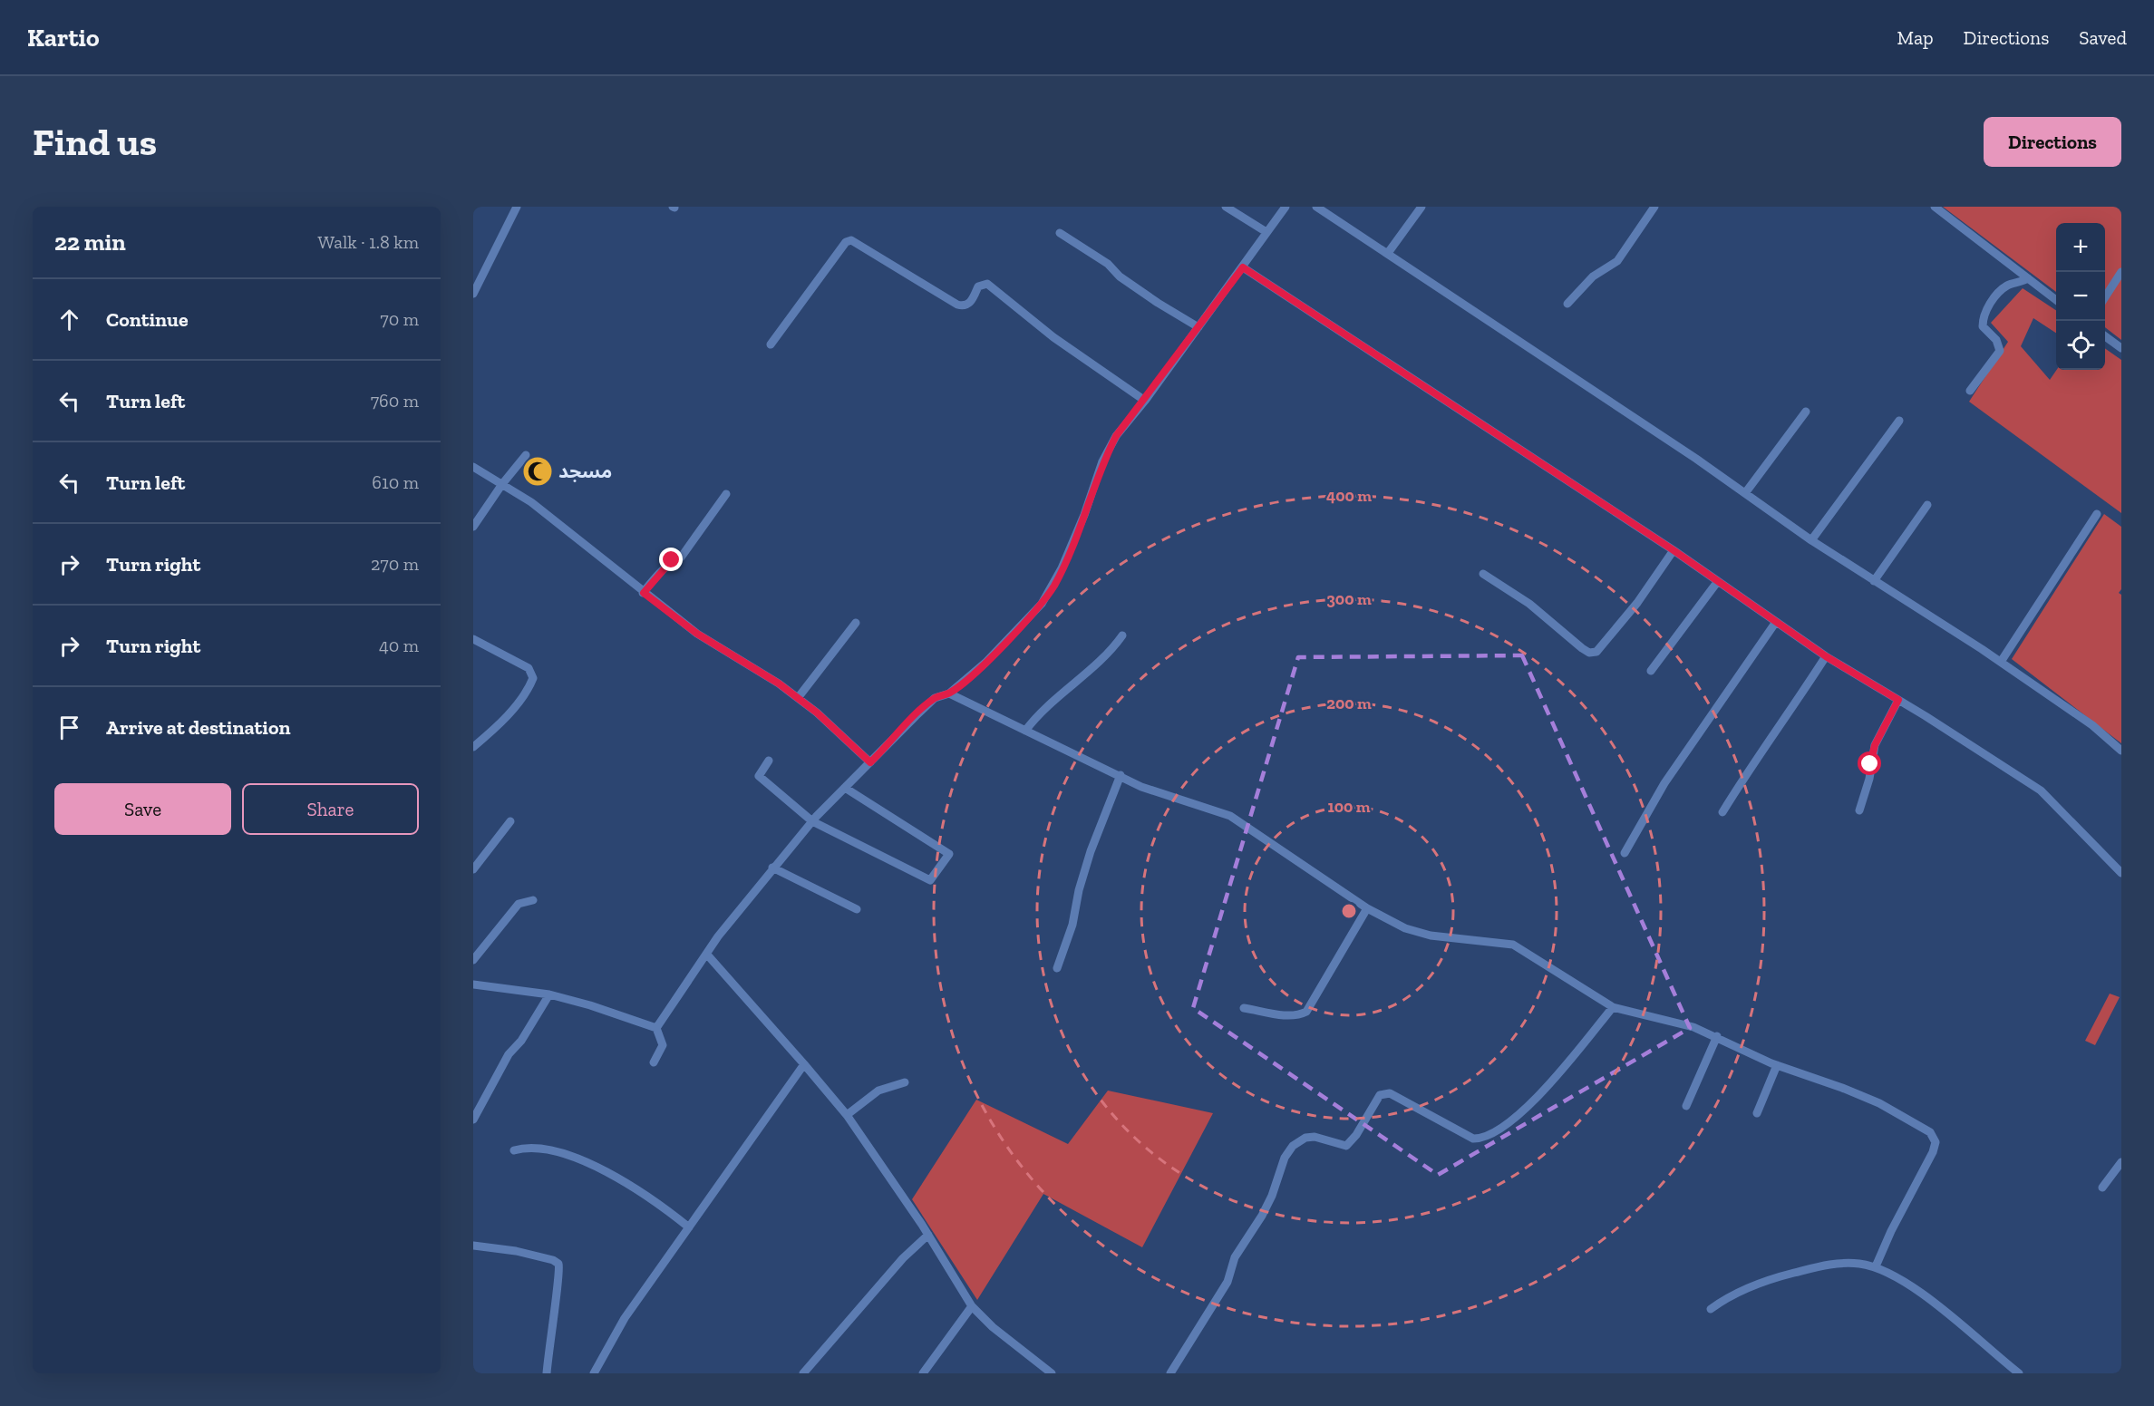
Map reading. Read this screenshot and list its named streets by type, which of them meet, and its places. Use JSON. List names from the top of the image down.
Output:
{
  "places": {
    "mosque": ["مسجد"]
  },
  "page": {
    "header": "Kartio",
    "nav": ["Map", "Directions", "Saved"],
    "buttons": [
      "Directions",
      ["Save", "Share"]
    ],
    "title": "Find us",
    "heading": ["22 min", "Walk · 1.8 km"],
    "map_buttons": ["+", "−"],
    "list": [
      ["Continue", "70 m"],
      ["Turn left", "760 m"],
      ["Turn left", "610 m"],
      ["Turn right", "270 m"],
      ["Turn right", "40 m"],
      "Arrive at destination"
    ]
  },
  "rings": [
    "400 m",
    "300 m",
    "200 m",
    "100 m"
  ]
}
